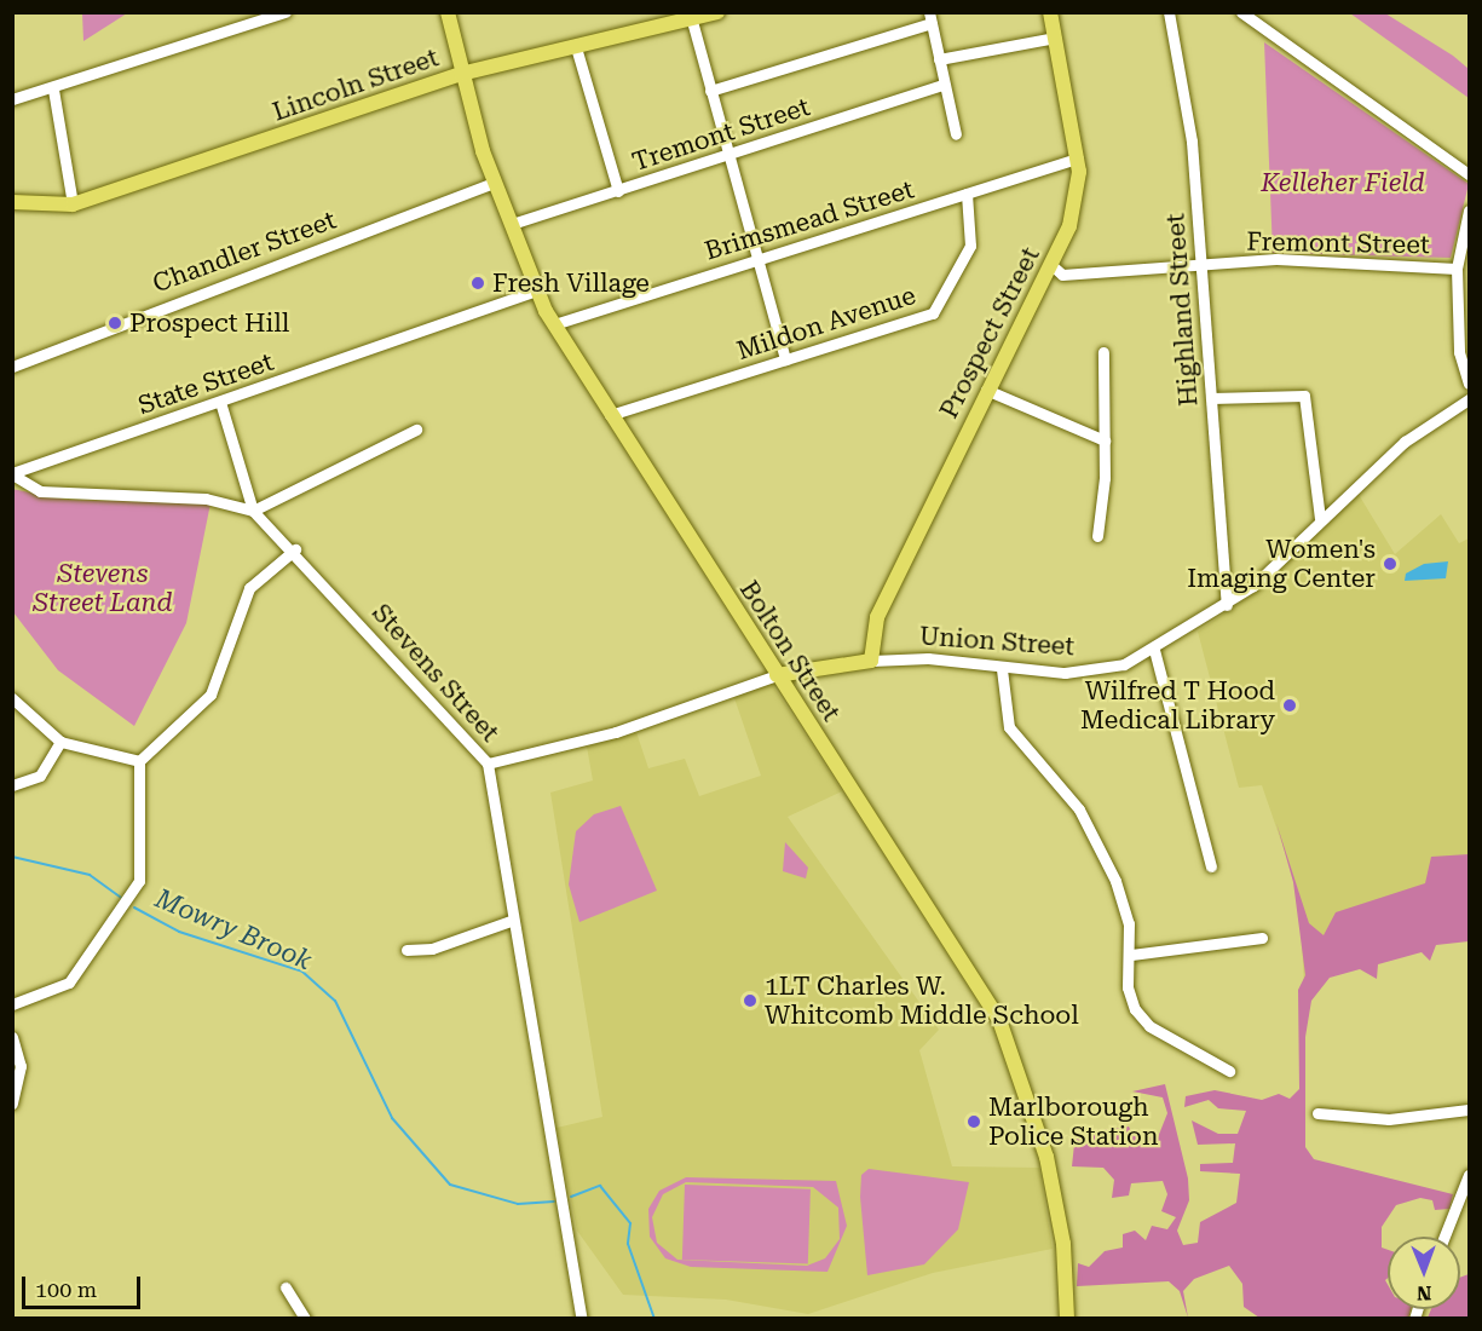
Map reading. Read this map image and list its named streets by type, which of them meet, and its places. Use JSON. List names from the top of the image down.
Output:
{
  "streets": {
    "main road": [
      "Lincoln Street",
      "Prospect Street",
      "Union Street",
      "Bolton Street"
    ],
    "street": [
      "Tremont Street",
      "Brimsmead Street",
      "Fremont Street",
      "Chandler Street",
      "Highland Street",
      "Mildon Avenue",
      "State Street",
      "Stevens Street"
    ]
  },
  "crossings": [
    ["Lincoln Street", "Bolton Street"],
    ["Tremont Street", "Bolton Street"],
    ["Brimsmead Street", "Mildon Avenue"],
    ["Brimsmead Street", "Prospect Street"],
    ["Brimsmead Street", "Bolton Street"],
    ["Fremont Street", "Highland Street"],
    ["Fremont Street", "Prospect Street"],
    ["Chandler Street", "Bolton Street"],
    ["Highland Street", "Union Street"],
    ["Mildon Avenue", "Bolton Street"],
    ["Prospect Street", "Union Street"],
    ["State Street", "Bolton Street"],
    ["State Street", "Stevens Street"],
    ["Union Street", "Bolton Street"],
    ["Union Street", "Stevens Street"]
  ],
  "water": ["Mowry Brook"],
  "parks": ["Kelleher Field", "Stevens Street Land"],
  "places": [
    "Fresh Village",
    "Prospect Hill",
    "Women's Imaging Center",
    "Wilfred T Hood Medical Library",
    "1LT Charles W. Whitcomb Middle School",
    "Marlborough Police Station"
  ],
  "scale_bar": "100 m",
  "north": "bottom"
}
